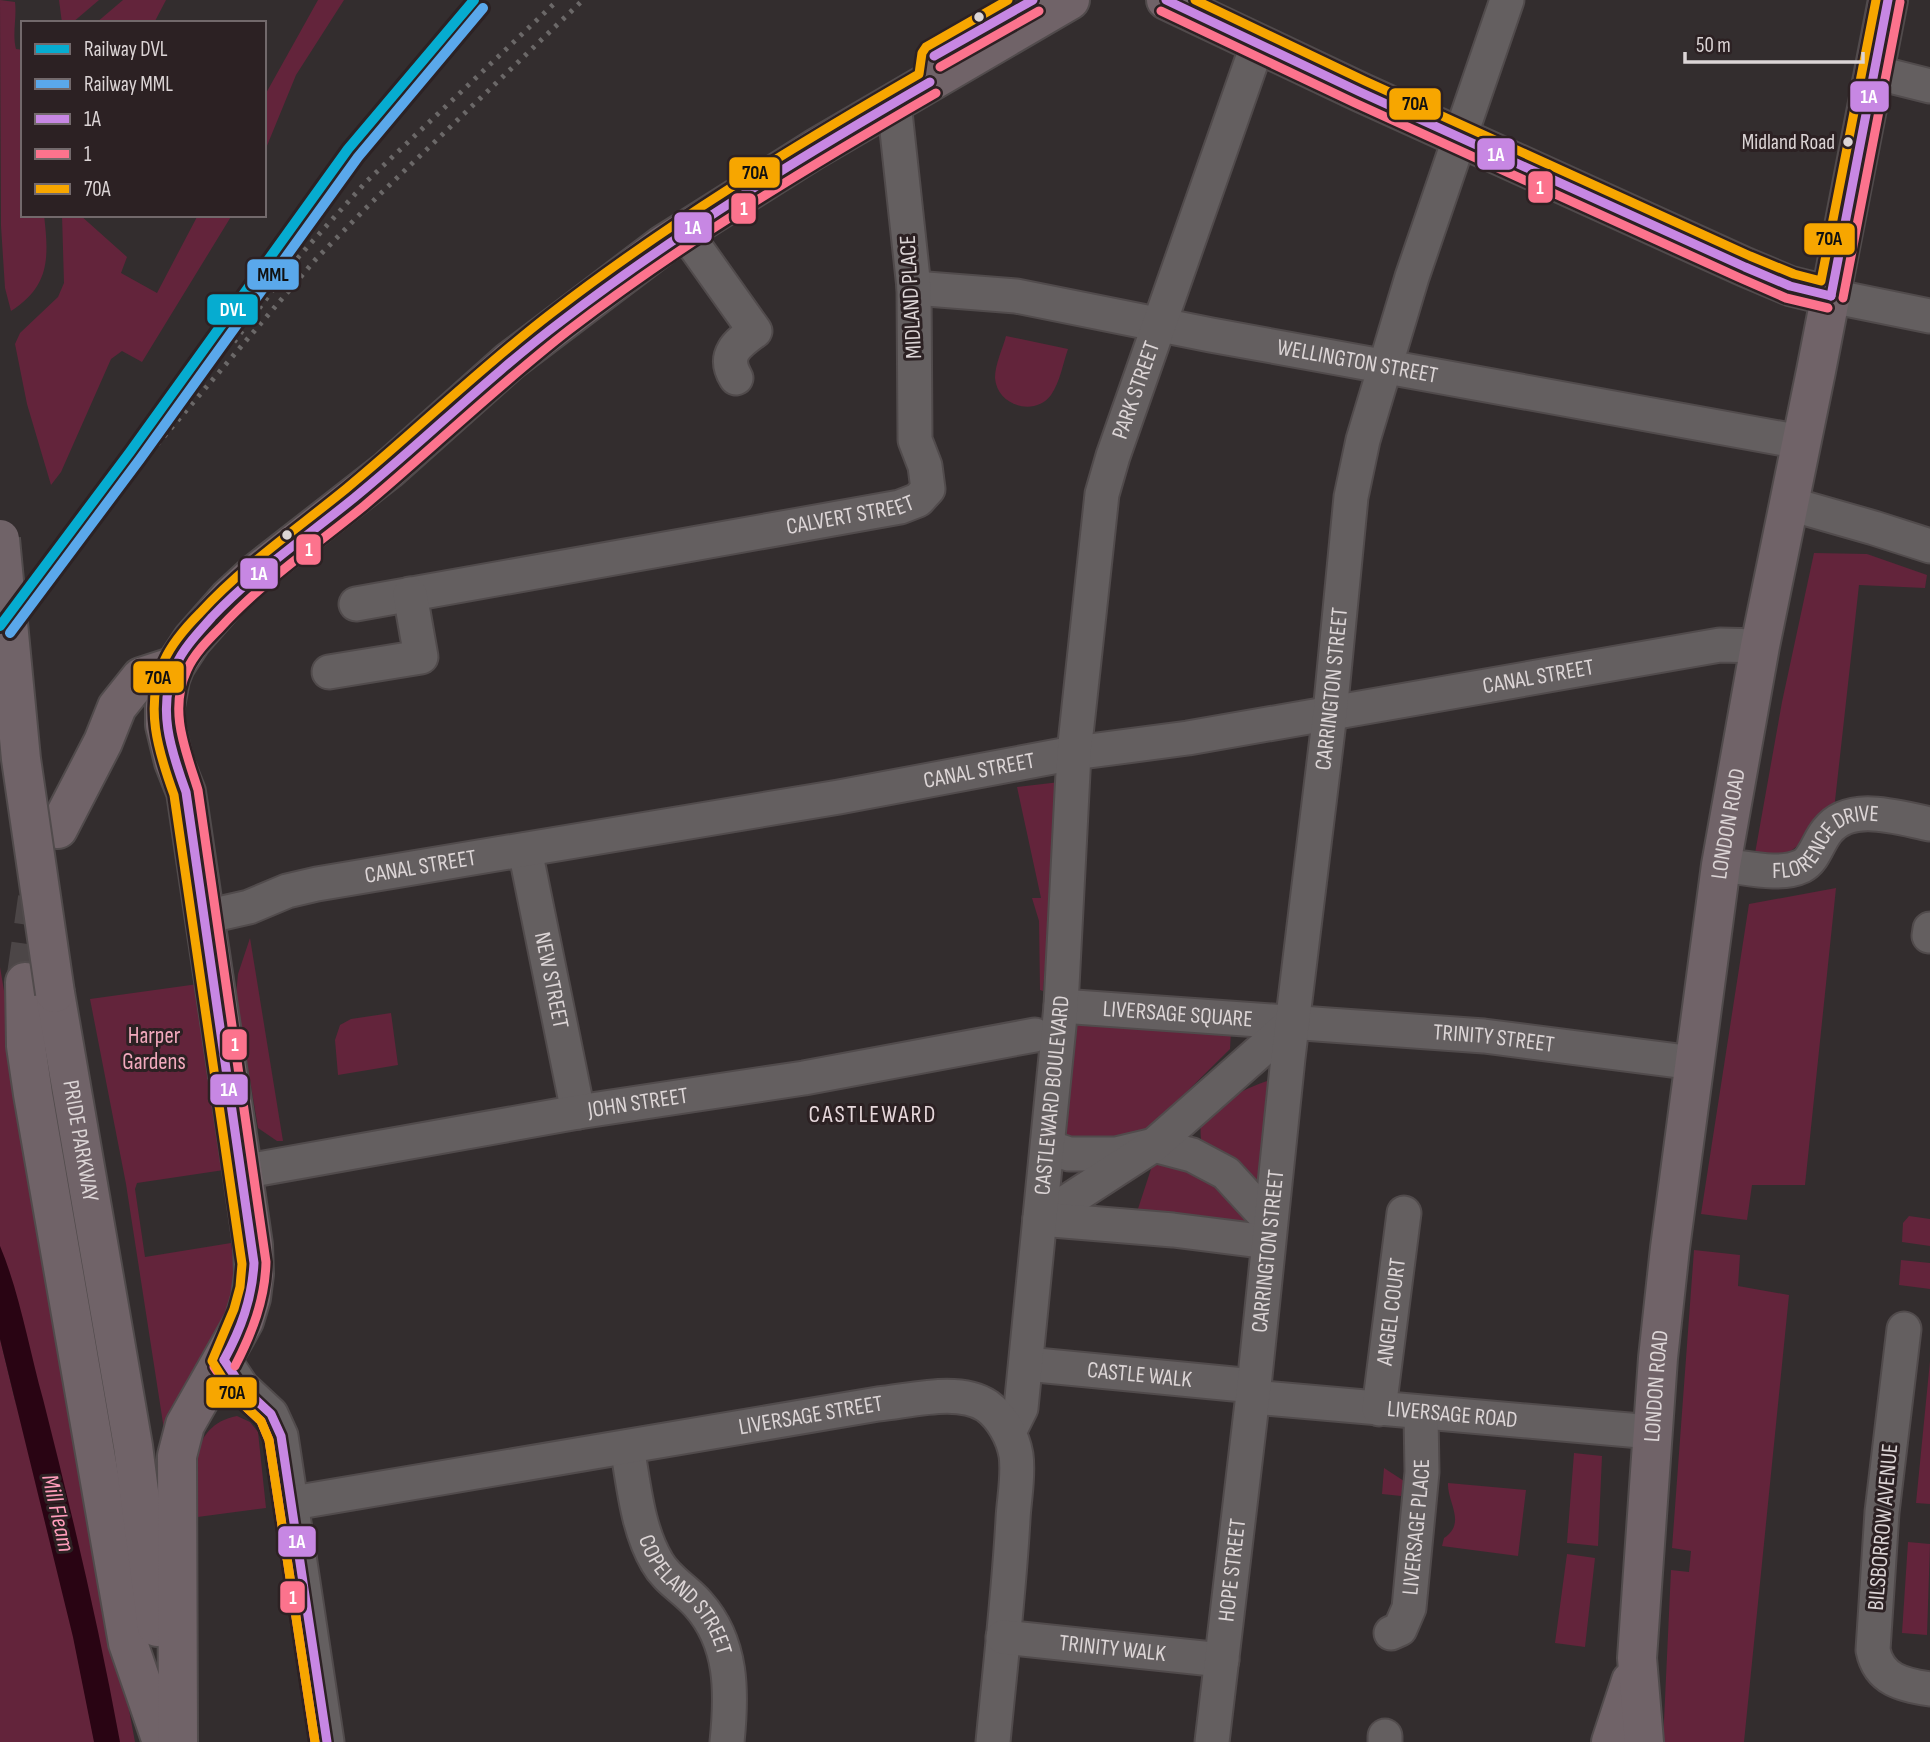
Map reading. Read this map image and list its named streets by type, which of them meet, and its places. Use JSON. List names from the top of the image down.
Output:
{
  "streets": {
    "main road": ["LONDON ROAD", "PRIDE PARKWAY"],
    "street": [
      "MIDLAND PLACE",
      "WELLINGTON STREET",
      "PARK STREET",
      "CALVERT STREET",
      "CANAL STREET",
      "CARRINGTON STREET",
      "FLORENCE DRIVE",
      "NEW STREET",
      "LIVERSAGE SQUARE",
      "TRINITY STREET",
      "CASTLEWARD BOULEVARD",
      "JOHN STREET",
      "ANGEL COURT",
      "CASTLE WALK",
      "LIVERSAGE STREET",
      "LIVERSAGE ROAD",
      "LIVERSAGE PLACE",
      "BILSBORROW AVENUE",
      "HOPE STREET",
      "COPELAND STREET",
      "TRINITY WALK"
    ]
  },
  "crossings": [
    ["MIDLAND PLACE", "WELLINGTON STREET"],
    ["MIDLAND PLACE", "CALVERT STREET"],
    ["WELLINGTON STREET", "PARK STREET"],
    ["WELLINGTON STREET", "CARRINGTON STREET"],
    ["WELLINGTON STREET", "LONDON ROAD"],
    ["PARK STREET", "CANAL STREET"],
    ["PARK STREET", "CASTLEWARD BOULEVARD"],
    ["CANAL STREET", "CARRINGTON STREET"],
    ["CANAL STREET", "LONDON ROAD"],
    ["CANAL STREET", "NEW STREET"],
    ["CANAL STREET", "CASTLEWARD BOULEVARD"],
    ["CARRINGTON STREET", "LIVERSAGE SQUARE"],
    ["CARRINGTON STREET", "TRINITY STREET"],
    ["CARRINGTON STREET", "CASTLE WALK"],
    ["CARRINGTON STREET", "LIVERSAGE ROAD"],
    ["CARRINGTON STREET", "HOPE STREET"],
    ["LONDON ROAD", "FLORENCE DRIVE"],
    ["LONDON ROAD", "TRINITY STREET"],
    ["LONDON ROAD", "LIVERSAGE ROAD"],
    ["NEW STREET", "JOHN STREET"],
    ["LIVERSAGE SQUARE", "TRINITY STREET"],
    ["LIVERSAGE SQUARE", "CASTLEWARD BOULEVARD"],
    ["CASTLEWARD BOULEVARD", "CASTLE WALK"],
    ["CASTLEWARD BOULEVARD", "LIVERSAGE STREET"],
    ["ANGEL COURT", "LIVERSAGE ROAD"],
    ["CASTLE WALK", "LIVERSAGE ROAD"],
    ["CASTLE WALK", "HOPE STREET"],
    ["LIVERSAGE STREET", "COPELAND STREET"],
    ["LIVERSAGE ROAD", "LIVERSAGE PLACE"],
    ["LIVERSAGE ROAD", "HOPE STREET"],
    ["HOPE STREET", "TRINITY WALK"]
  ],
  "districts": ["CASTLEWARD"],
  "water": ["Mill Fleam"],
  "parks": ["Harper Gardens"],
  "places": ["Midland Road"],
  "lines": [
    "rail line DVL",
    "transit line 1A",
    "transit line 70A",
    "transit line 1",
    "rail line MML"
  ],
  "legend": [
    "Railway DVL",
    "Railway MML",
    "1A",
    "1",
    "70A"
  ],
  "scale_bar": "50 m"
}
